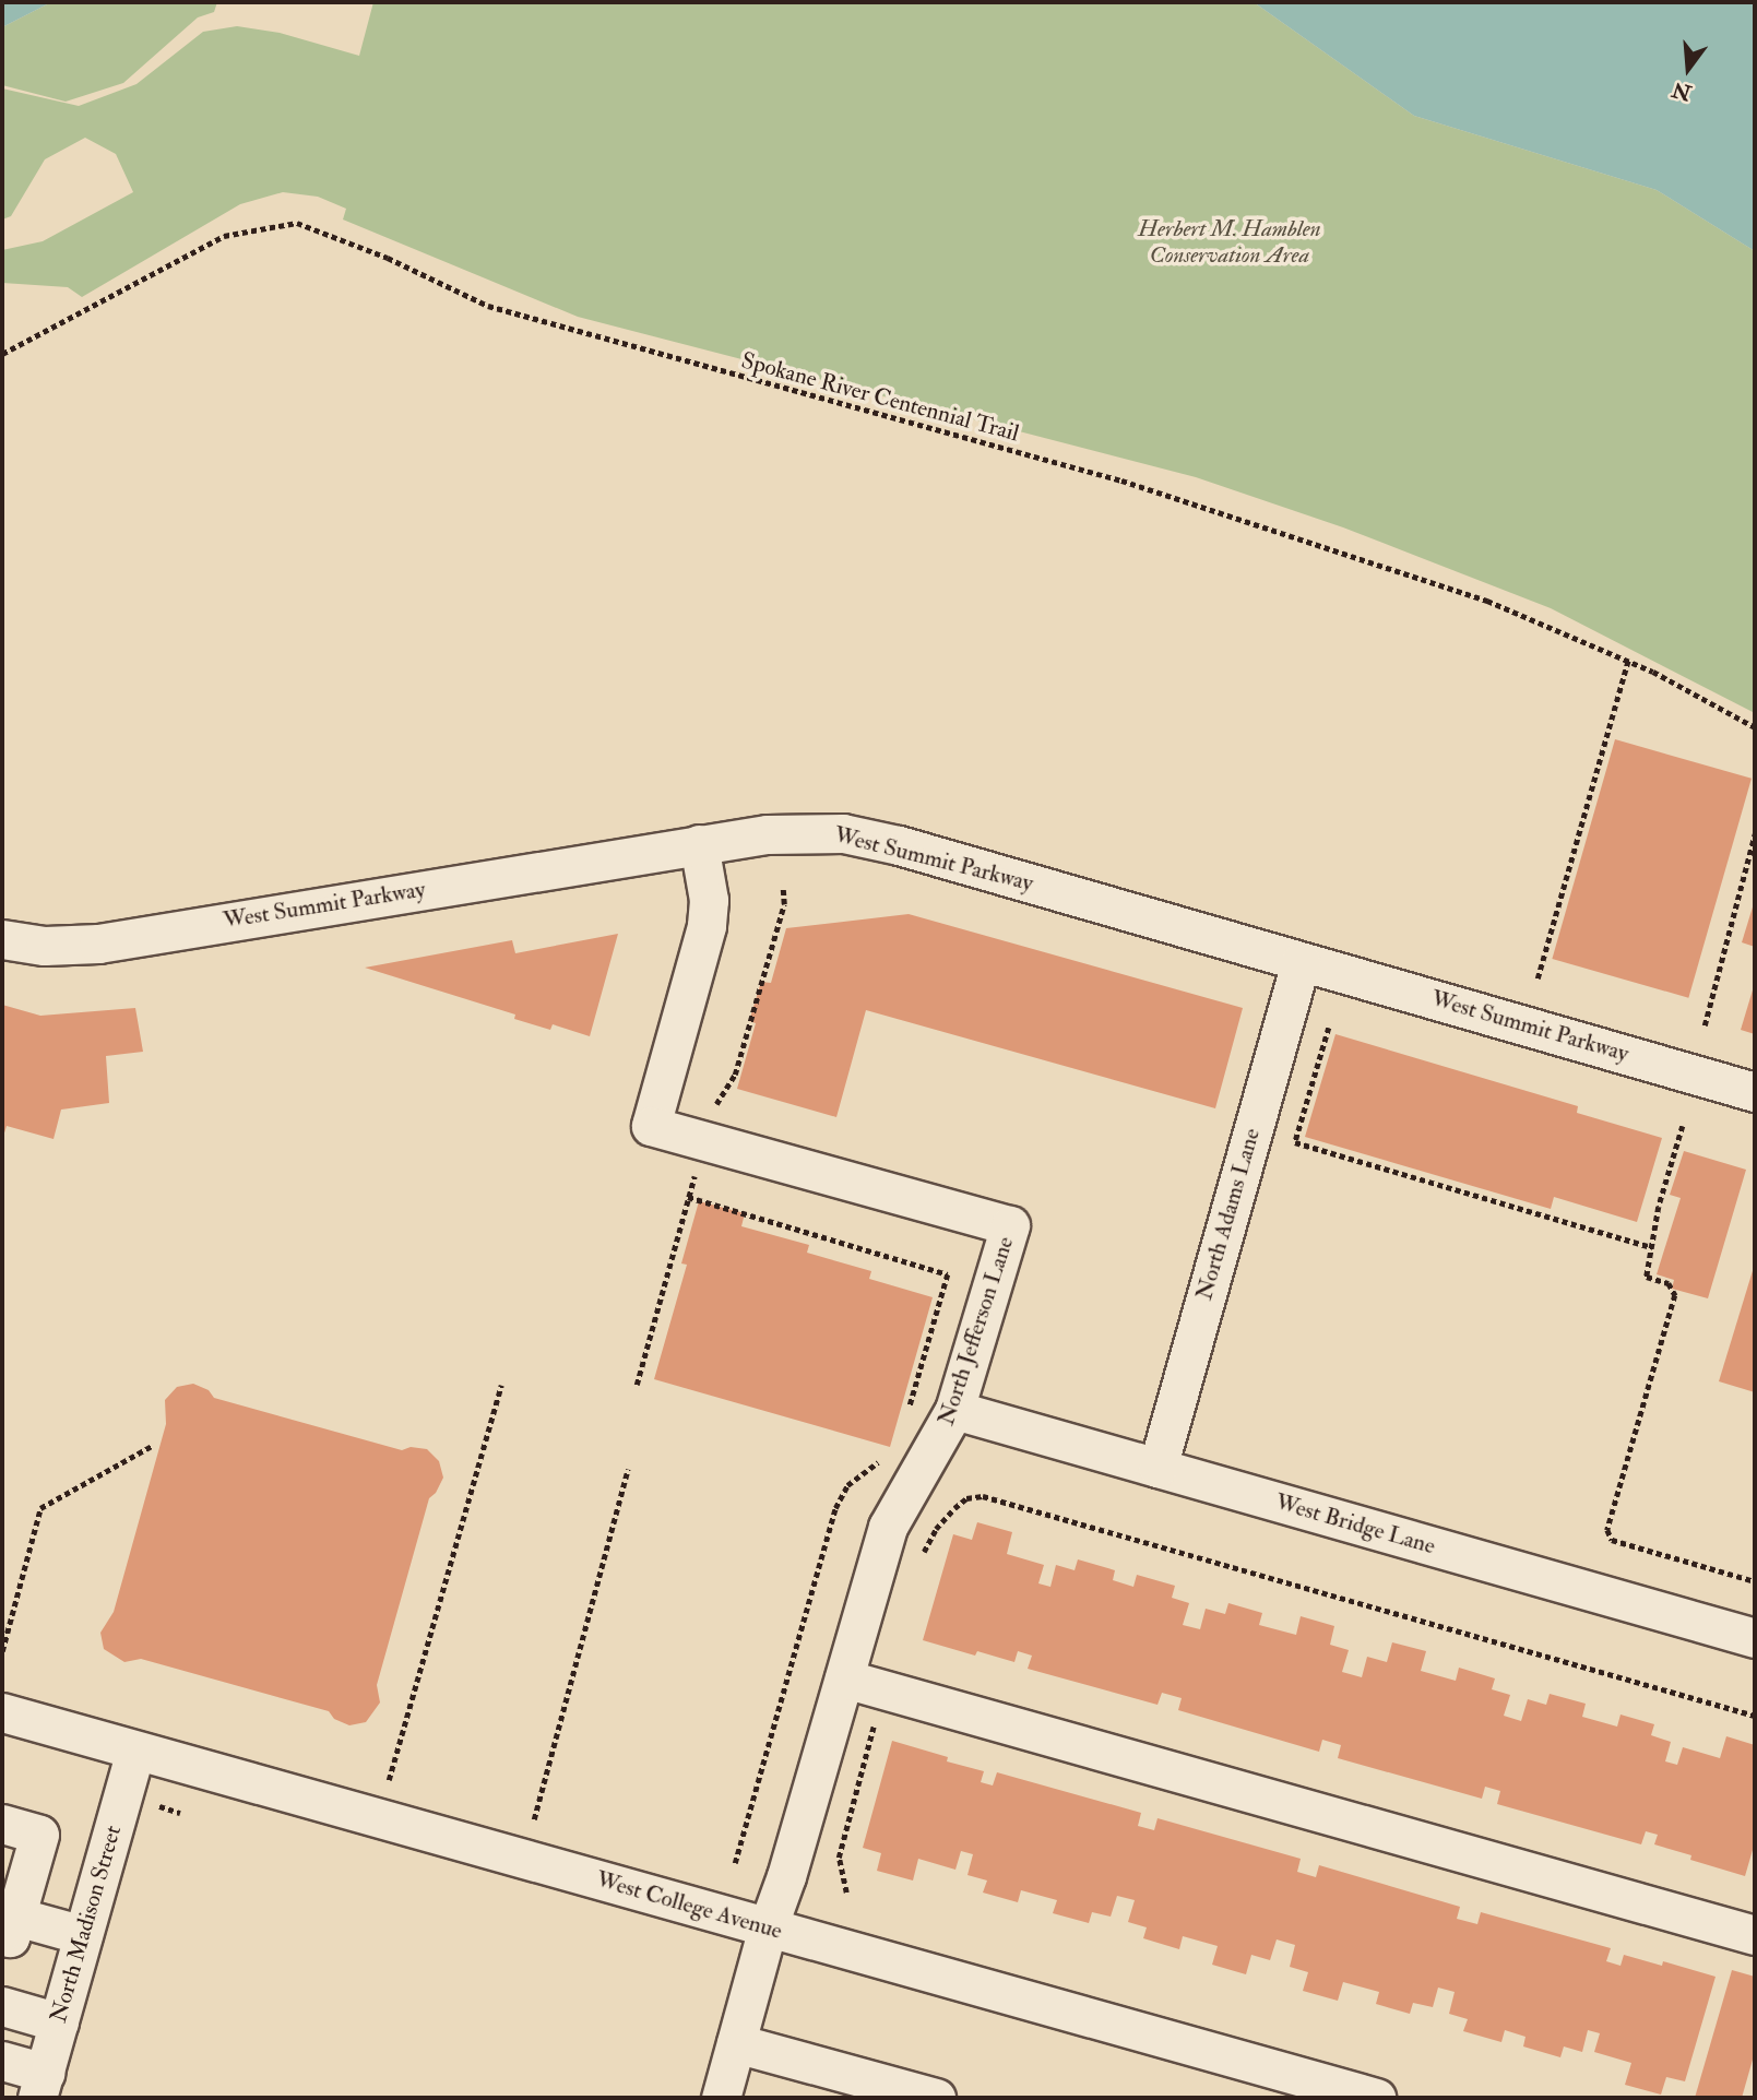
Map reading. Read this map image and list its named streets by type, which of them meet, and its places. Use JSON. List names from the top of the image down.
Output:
{
  "streets": {
    "street": [
      "West Summit Parkway",
      "North Adams Lane",
      "North Jefferson Lane",
      "West Bridge Lane",
      "West College Avenue",
      "North Madison Street"
    ],
    "path": ["Spokane River Centennial Trail"]
  },
  "crossings": [
    ["West Summit Parkway", "North Adams Lane"],
    ["West Summit Parkway", "North Jefferson Lane"],
    ["North Adams Lane", "West Bridge Lane"],
    ["North Jefferson Lane", "West Bridge Lane"],
    ["North Jefferson Lane", "West College Avenue"],
    ["West College Avenue", "North Madison Street"]
  ],
  "parks": ["Herbert M. Hamblen Conservation Area"],
  "north": "bottom"
}
